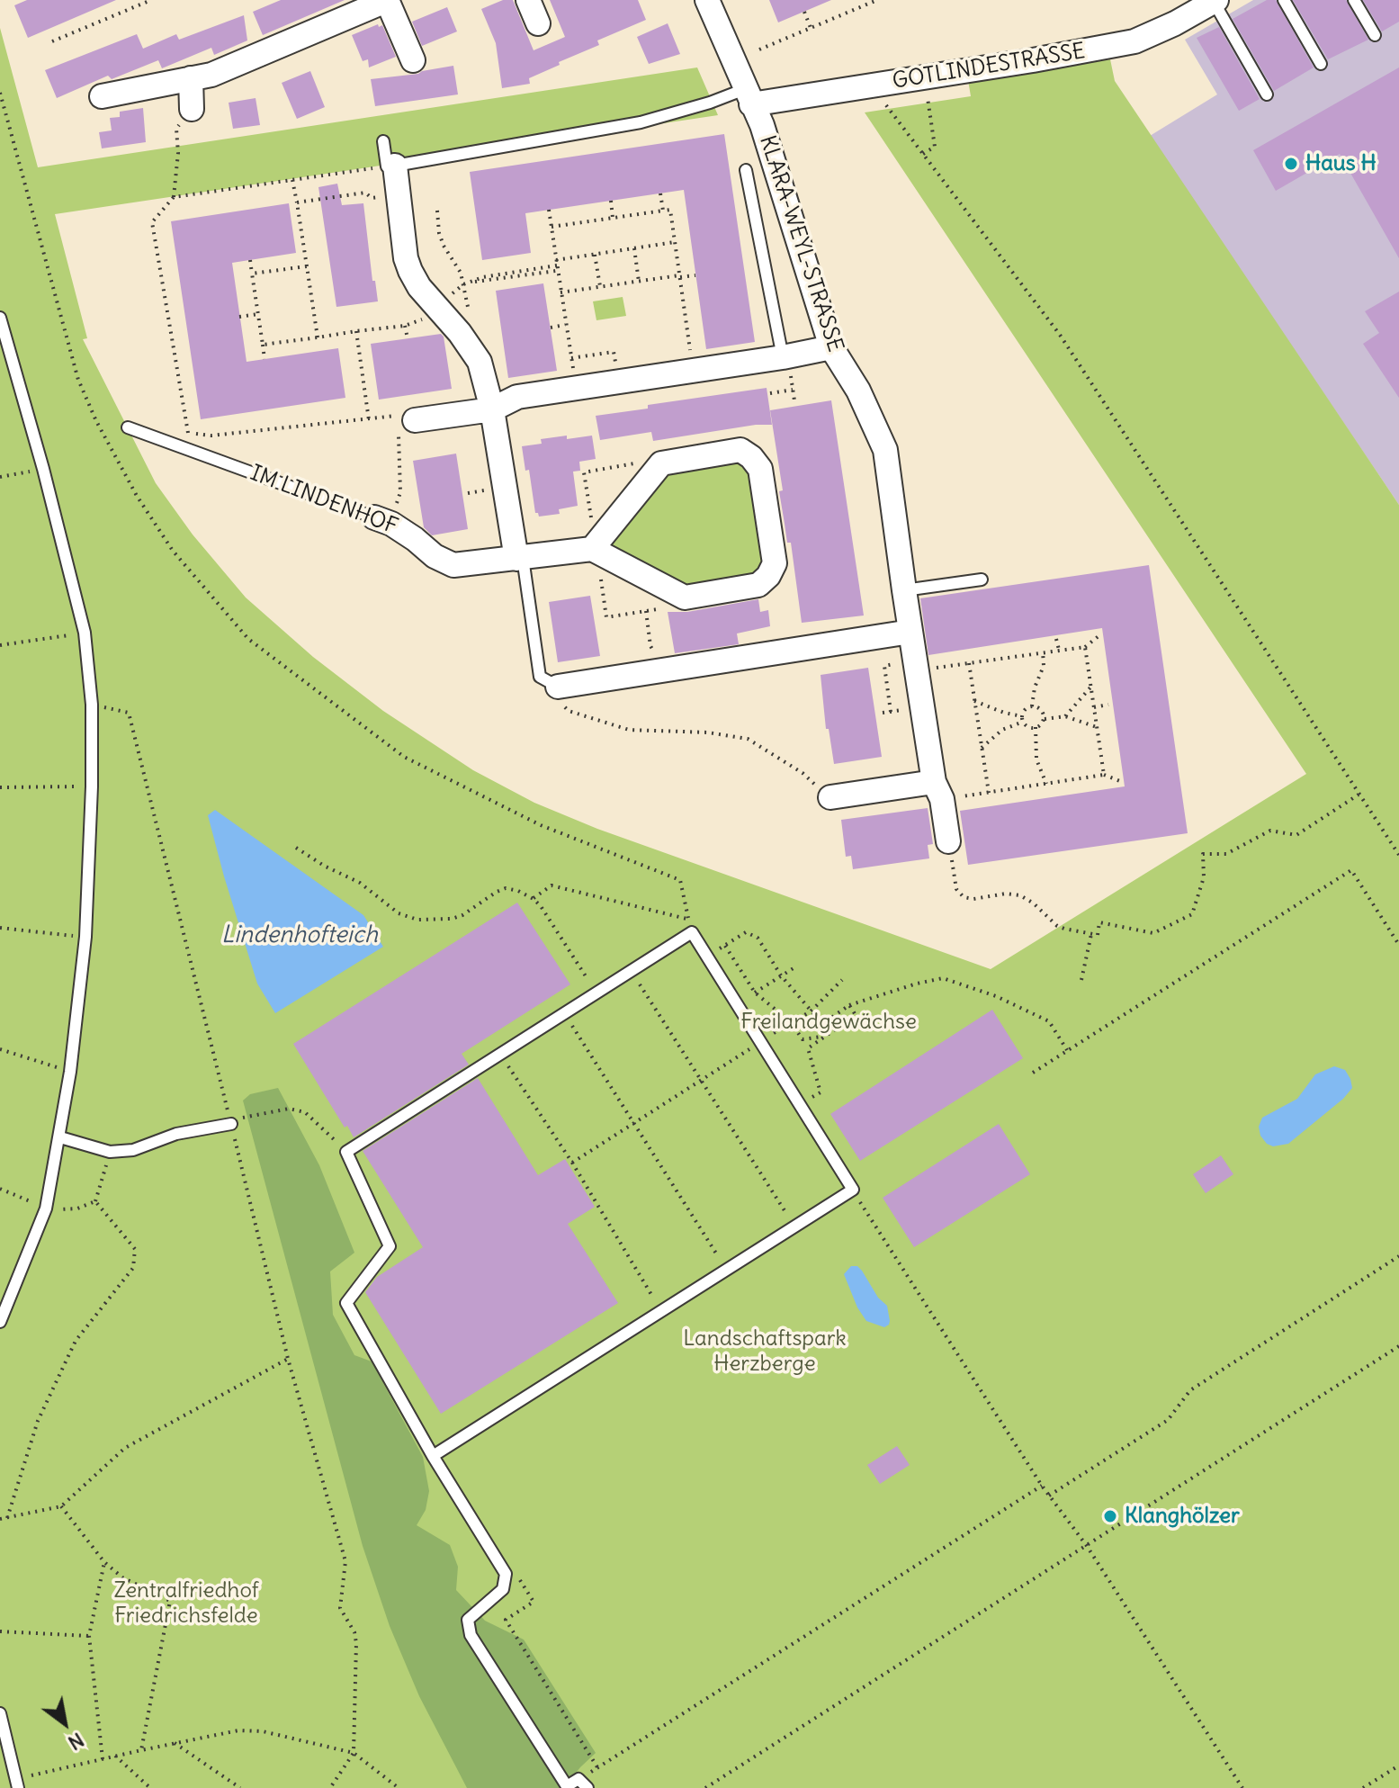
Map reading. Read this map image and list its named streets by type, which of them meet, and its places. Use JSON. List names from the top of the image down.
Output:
{
  "streets": {
    "street": ["GOTLINDESTRASSE", "KLARA-WEYL-STRASSE", "IM LINDENHOF"]
  },
  "crossings": [
    ["GOTLINDESTRASSE", "KLARA-WEYL-STRASSE"]
  ],
  "water": ["Lindenhofteich"],
  "parks": ["Freilandgewächse", "Landschaftspark Herzberge", "Zentralfriedhof Friedrichsfelde"],
  "places": ["Haus H", "Klanghölzer"],
  "north": "bottom right"
}
